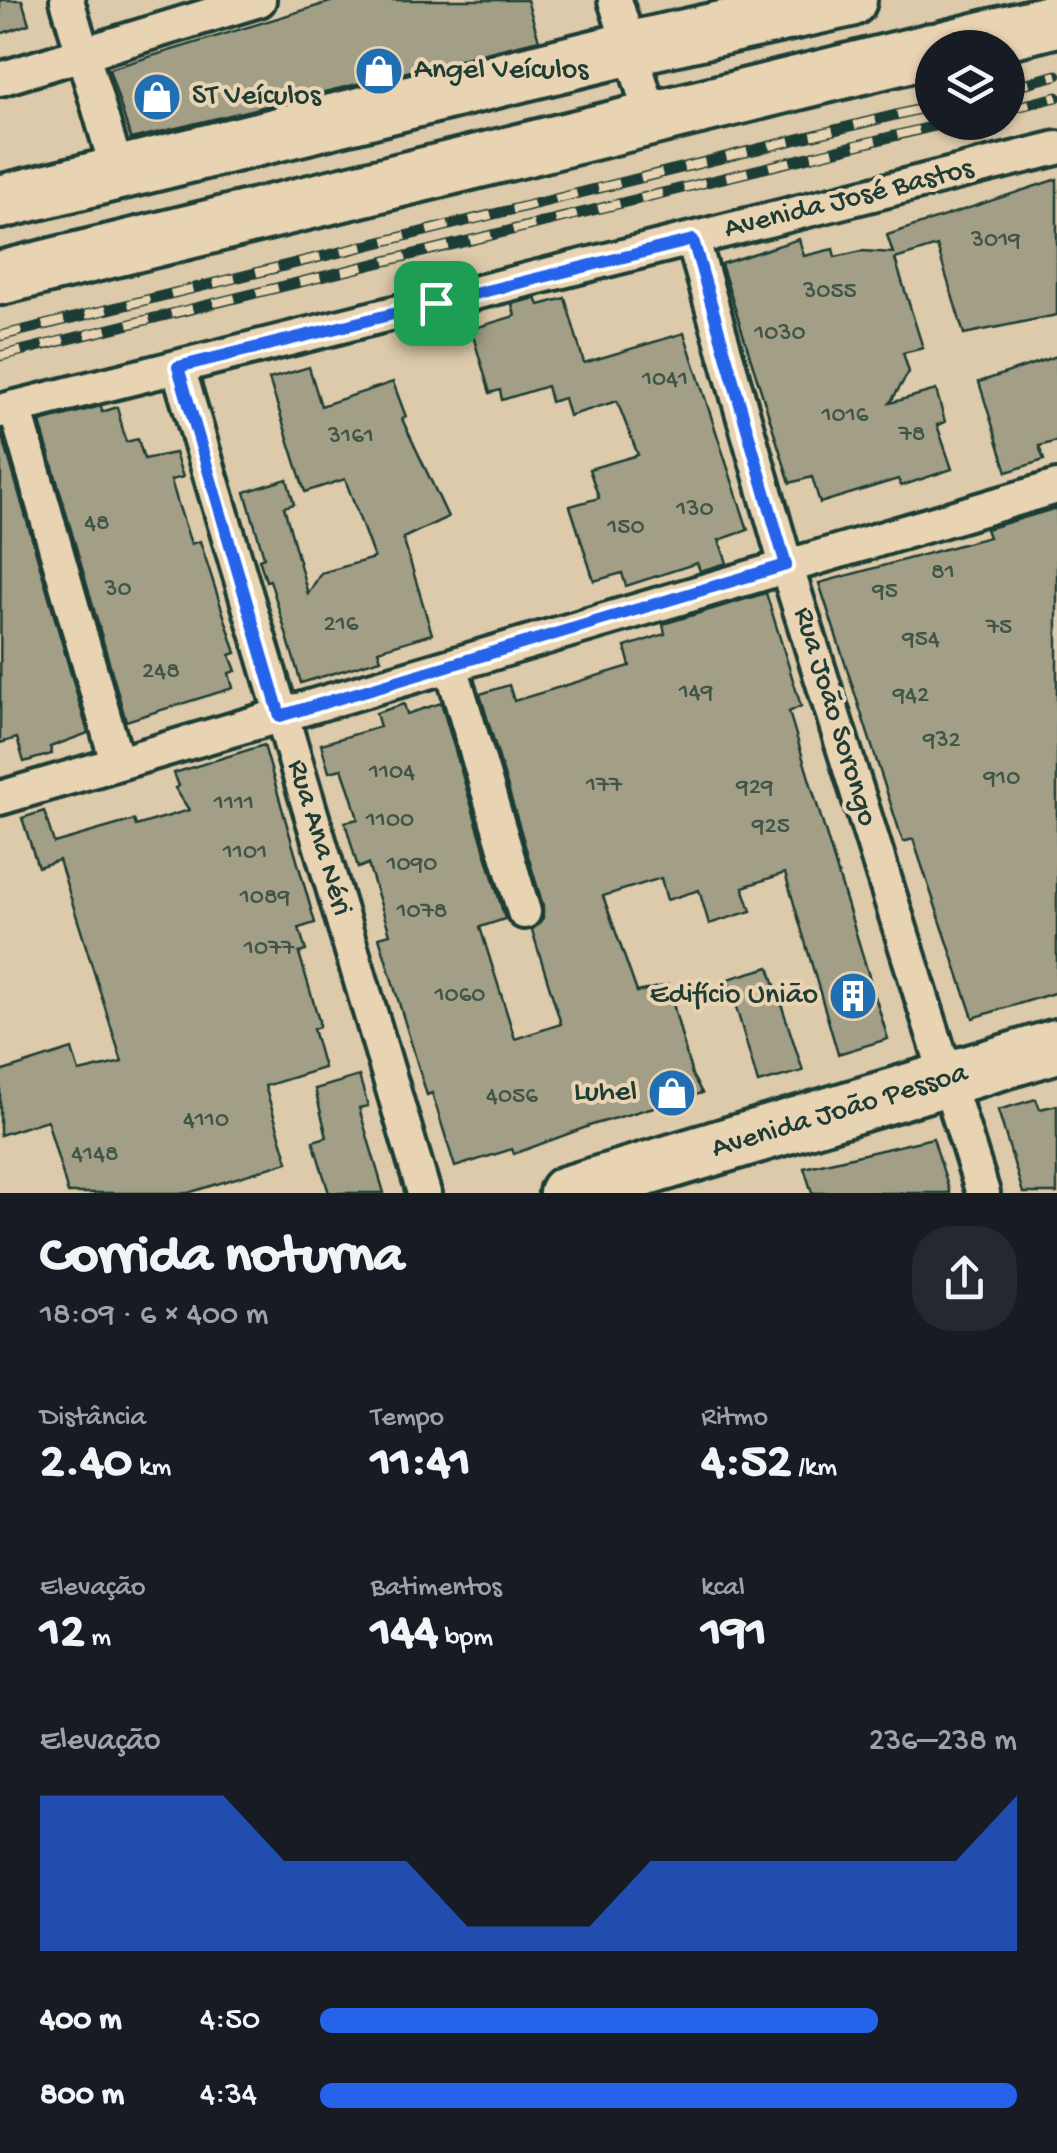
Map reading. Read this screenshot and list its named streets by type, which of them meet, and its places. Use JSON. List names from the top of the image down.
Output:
{
  "streets": {
    "main road": ["Avenida João Pessoa"],
    "street": ["Avenida José Bastos", "Rua João Sorongo", "Rua Ana Néri"]
  },
  "crossings": [
    ["Avenida José Bastos", "Rua João Sorongo"],
    ["Avenida José Bastos", "Rua Ana Néri"],
    ["Rua João Sorongo", "Avenida João Pessoa"]
  ],
  "places": {
    "shop": ["Angel Veículos", "ST Veículos", "Luhel"],
    "building": ["Edifício União"]
  },
  "house_numbers": [
    "3019",
    "3055",
    "1030",
    "1041",
    "1016",
    "78",
    "3161",
    "130",
    "48",
    "150",
    "81",
    "30",
    "95",
    "216",
    "75",
    "954",
    "248",
    "149",
    "942",
    "932",
    "1104",
    "910",
    "177",
    "929",
    "1111",
    "1100",
    "925",
    "1101",
    "1090",
    "1089",
    "1078",
    "1077",
    "1060",
    "4056",
    "4110",
    "4148"
  ],
  "page": {
    "heading": ["Corrida noturna", "18:09 · 6 × 400 m"],
    "stats": [
      ["Distância", "2.40 km"],
      ["Tempo", "11:41"],
      ["Ritmo", "4:52 /km"],
      ["Elevação", "12 m"],
      ["Batimentos", "144 bpm"],
      ["kcal", "191"]
    ],
    "chart": ["Elevação", "236–238 m"],
    "list": [
      {
        "name": "400 m",
        "note": "4:50"
      },
      {
        "name": "800 m",
        "note": "4:34"
      }
    ]
  }
}
